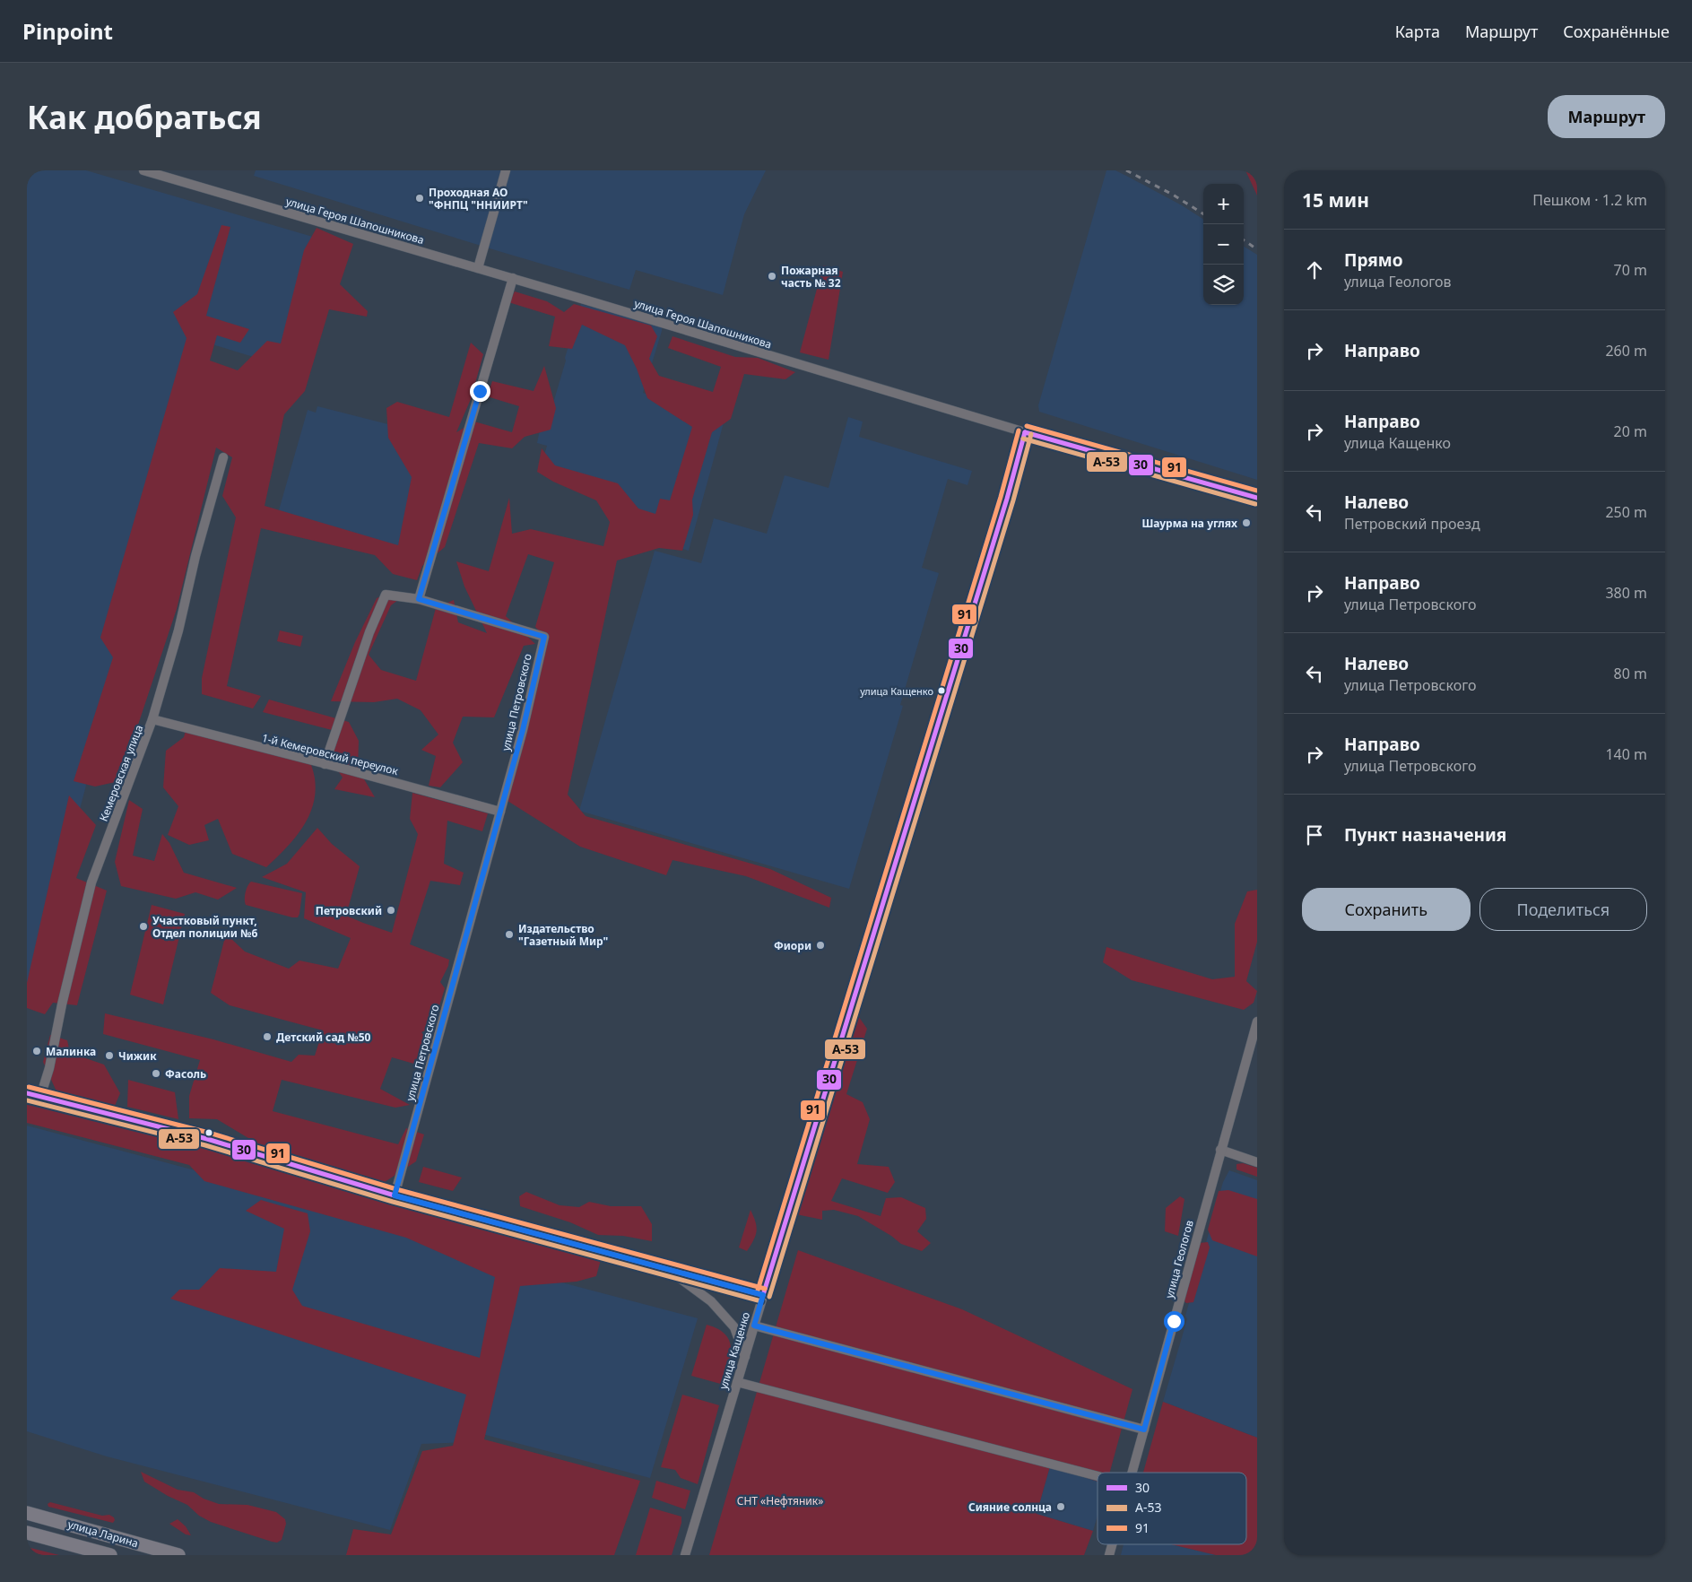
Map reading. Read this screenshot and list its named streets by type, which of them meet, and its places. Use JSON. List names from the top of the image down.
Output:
{
  "streets": {
    "main road": ["улица Ларина"],
    "street": [
      "улица Героя Шапошникова",
      "улица Петровского",
      "1-й Кемеровский переулок",
      "Кемеровская улица",
      "улица Геологов",
      "улица Кащенко"
    ]
  },
  "crossings": [
    ["улица Героя Шапошникова", "улица Кащенко"],
    ["улица Петровского", "1-й Кемеровский переулок"],
    ["1-й Кемеровский переулок", "Кемеровская улица"]
  ],
  "parks": ["СНТ «Нефтяник»"],
  "places": [
    "Проходная АО \"ФНПЦ \"ННИИРТ\"",
    "Пожарная часть № 32",
    "Шаурма на углях",
    "улица Кащенко",
    "Петровский",
    "Участковый пункт, Отдел полиции №6",
    "Издательство \"Газетный Мир\"",
    "Фиори",
    "Детский сад №50",
    "Малинка",
    "Чижик",
    "Фасоль",
    "Сияние солнца"
  ],
  "lines": ["transit line 91", "transit line 30", "transit line А-53"],
  "legend": ["30", "А-53", "91"],
  "page": {
    "header": "Pinpoint",
    "nav": ["Карта", "Маршрут", "Сохранённые"],
    "buttons": [
      "Маршрут",
      ["Сохранить", "Поделиться"]
    ],
    "title": "Как добраться",
    "heading": ["15 мин", "Пешком · 1.2 km"],
    "map_buttons": ["+", "−"],
    "list": [
      ["Прямо", "улица Геологов", "70 m"],
      ["Направо", "260 m"],
      ["Направо", "улица Кащенко", "20 m"],
      ["Налево", "Петровский проезд", "250 m"],
      ["Направо", "улица Петровского", "380 m"],
      ["Налево", "улица Петровского", "80 m"],
      ["Направо", "улица Петровского", "140 m"],
      "Пункт назначения"
    ]
  }
}
